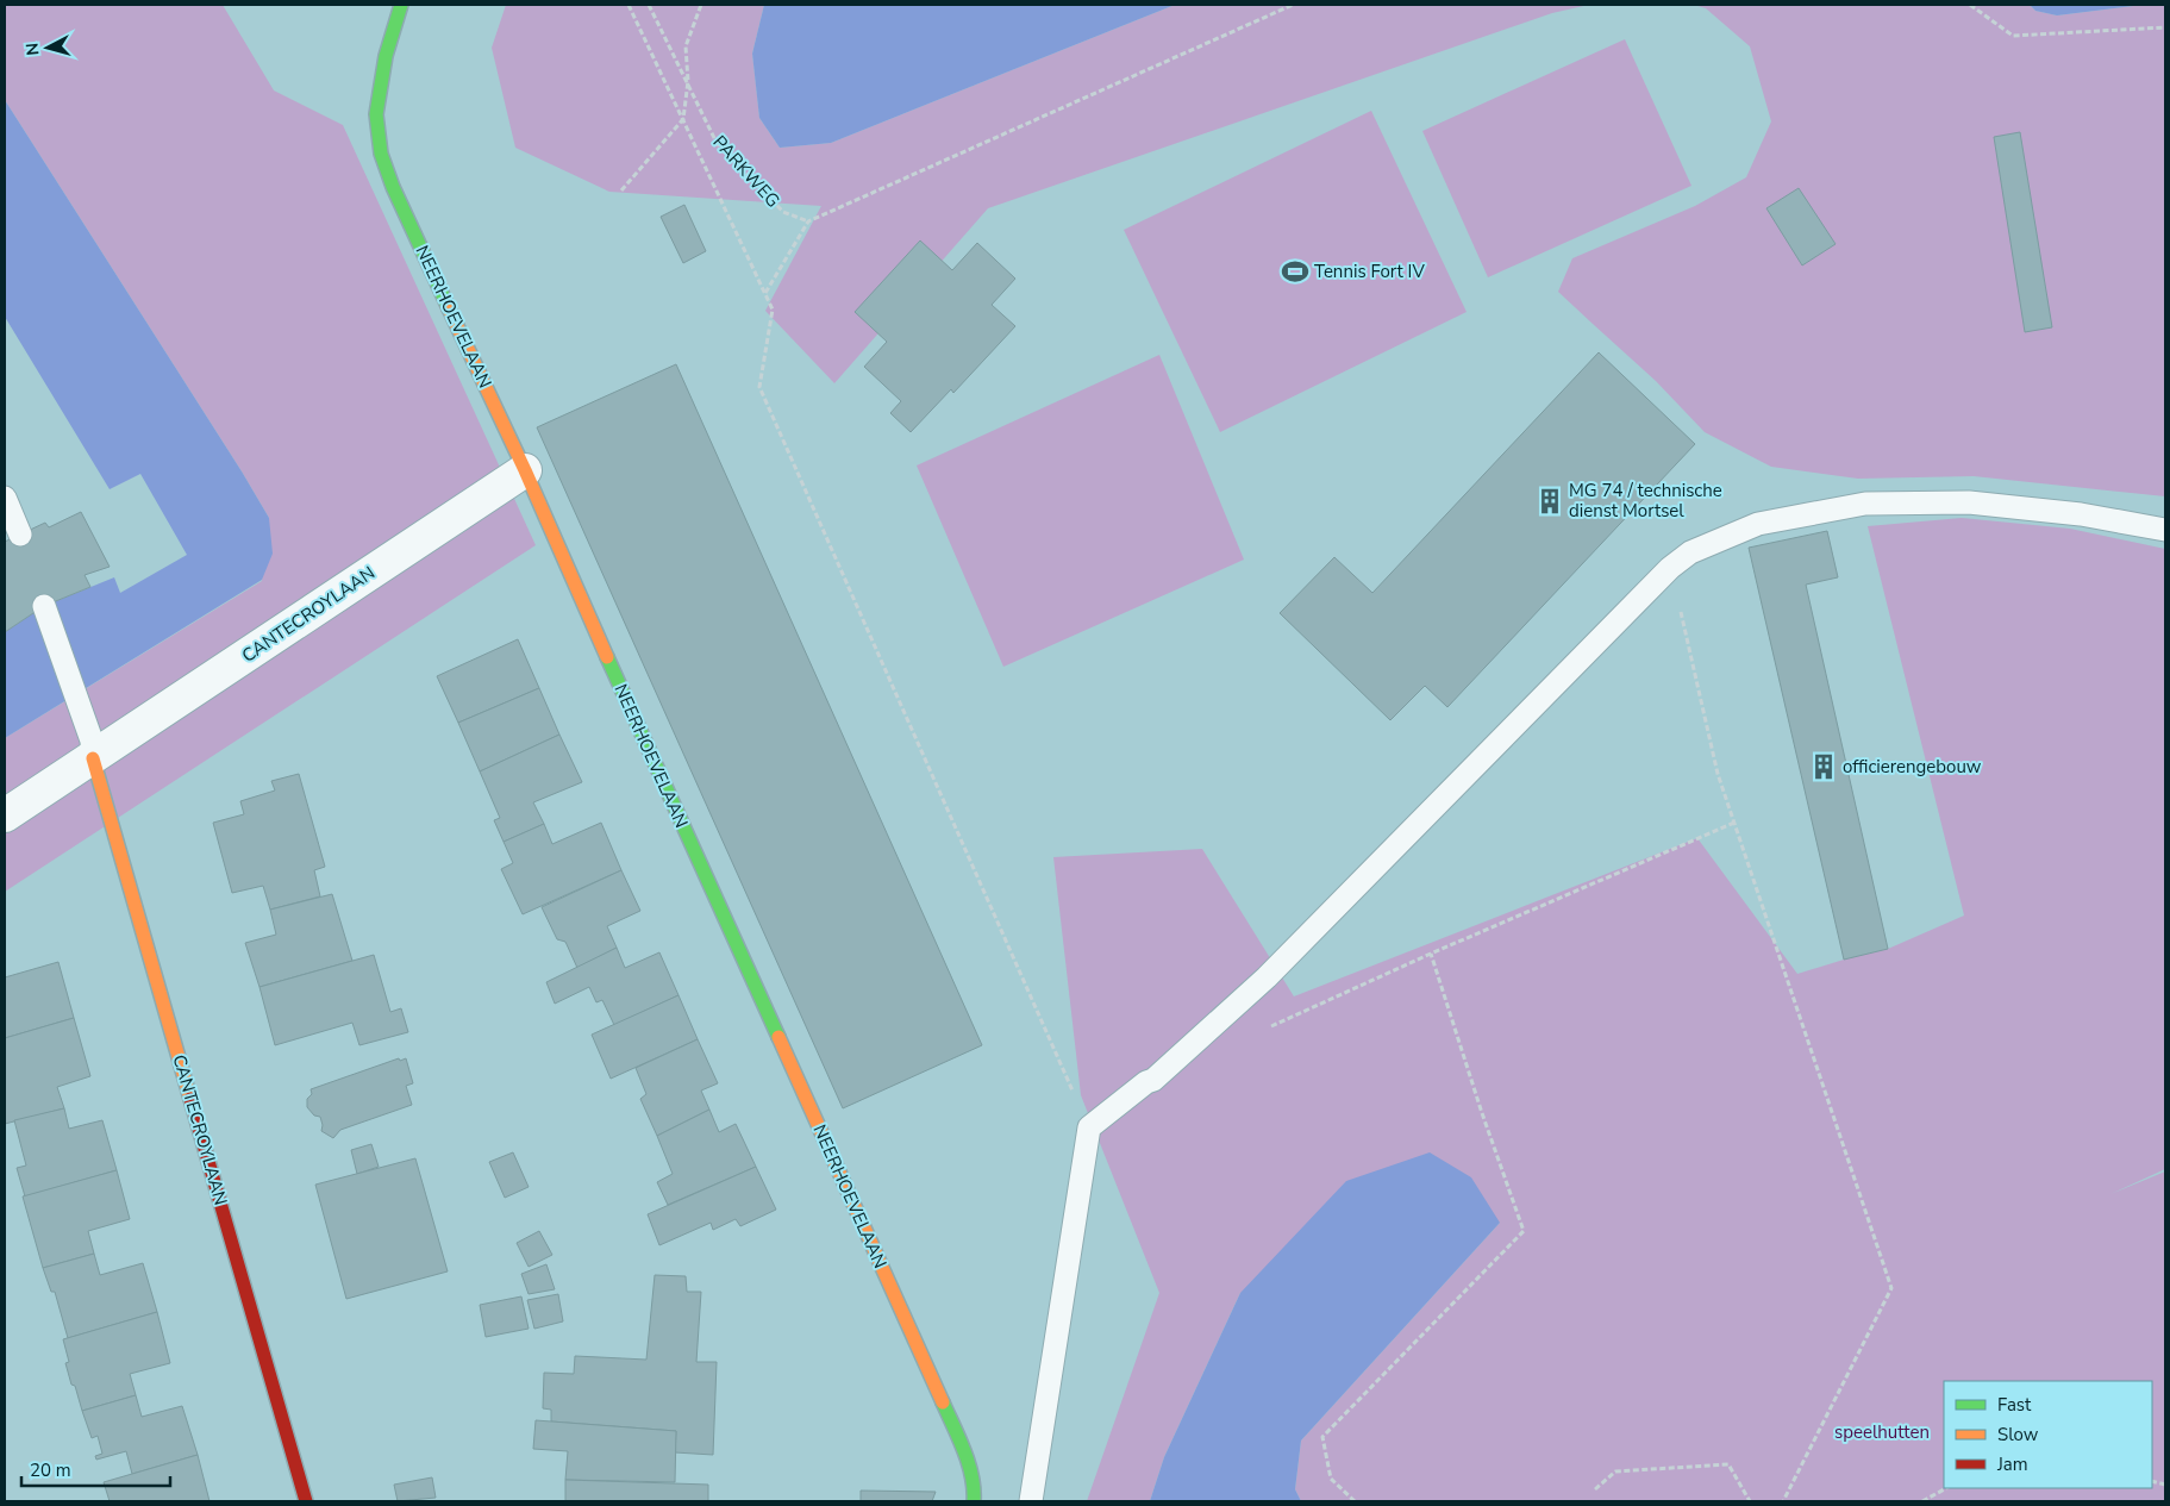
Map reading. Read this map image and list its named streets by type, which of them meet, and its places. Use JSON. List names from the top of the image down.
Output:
{
  "streets": {
    "street": ["NEERHOEVELAAN", "CANTECROYLAAN"],
    "path": ["PARKWEG"]
  },
  "crossings": [
    ["NEERHOEVELAAN", "CANTECROYLAAN"]
  ],
  "parks": ["speelhutten"],
  "places": {
    "sports": ["Tennis Fort IV"],
    "building": ["MG 74 / technische dienst Mortsel", "officierengebouw"]
  },
  "legend": ["Fast", "Slow", "Jam"],
  "scale_bar": "20 m",
  "north": "left"
}
